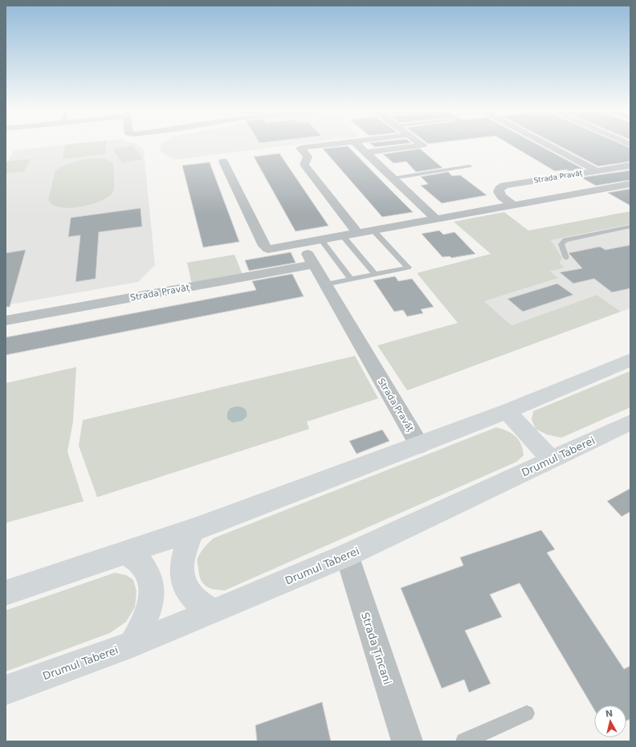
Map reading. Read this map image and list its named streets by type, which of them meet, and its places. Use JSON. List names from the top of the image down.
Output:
{
  "streets": {
    "main road": ["Drumul Taberei"],
    "street": ["Strada Pravăț", "Strada Țincani"]
  },
  "crossings": [
    ["Drumul Taberei", "Strada Țincani"]
  ],
  "north": "top"
}
